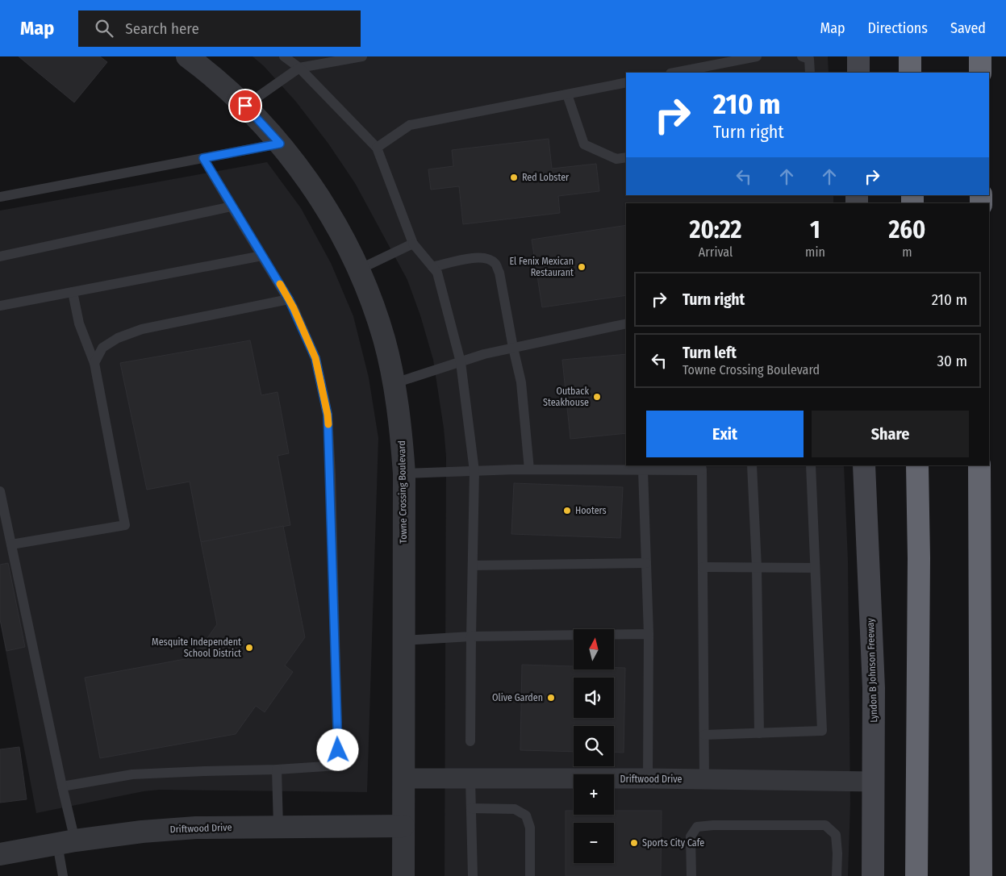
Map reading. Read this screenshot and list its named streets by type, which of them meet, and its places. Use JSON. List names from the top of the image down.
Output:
{
  "streets": {
    "main road": ["Lyndon B Johnson Freeway"],
    "street": ["Towne Crossing Boulevard", "Driftwood Drive"]
  },
  "crossings": [
    ["Towne Crossing Boulevard", "Driftwood Drive"],
    ["Lyndon B Johnson Freeway", "Driftwood Drive"]
  ],
  "places": [
    "Red Lobster",
    "El Fenix Mexican Restaurant",
    "Outback Steakhouse",
    "Hooters",
    "Mesquite Independent School District",
    "Olive Garden",
    "Sports City Cafe"
  ],
  "north": "top",
  "page": {
    "header": "Map",
    "search": "Search here",
    "nav": ["Map", "Directions", "Saved"],
    "turn": ["210 m", "Turn right"],
    "eta": [
      "20:22",
      "Arrival",
      "1",
      "min",
      "260",
      "m"
    ],
    "list": [
      {
        "name": "Turn right",
        "value": "210 m"
      },
      {
        "name": "Turn left",
        "note": "Towne Crossing Boulevard",
        "value": "30 m"
      }
    ],
    "buttons": ["Exit", "Share"],
    "map_buttons": ["+", "−"]
  }
}
